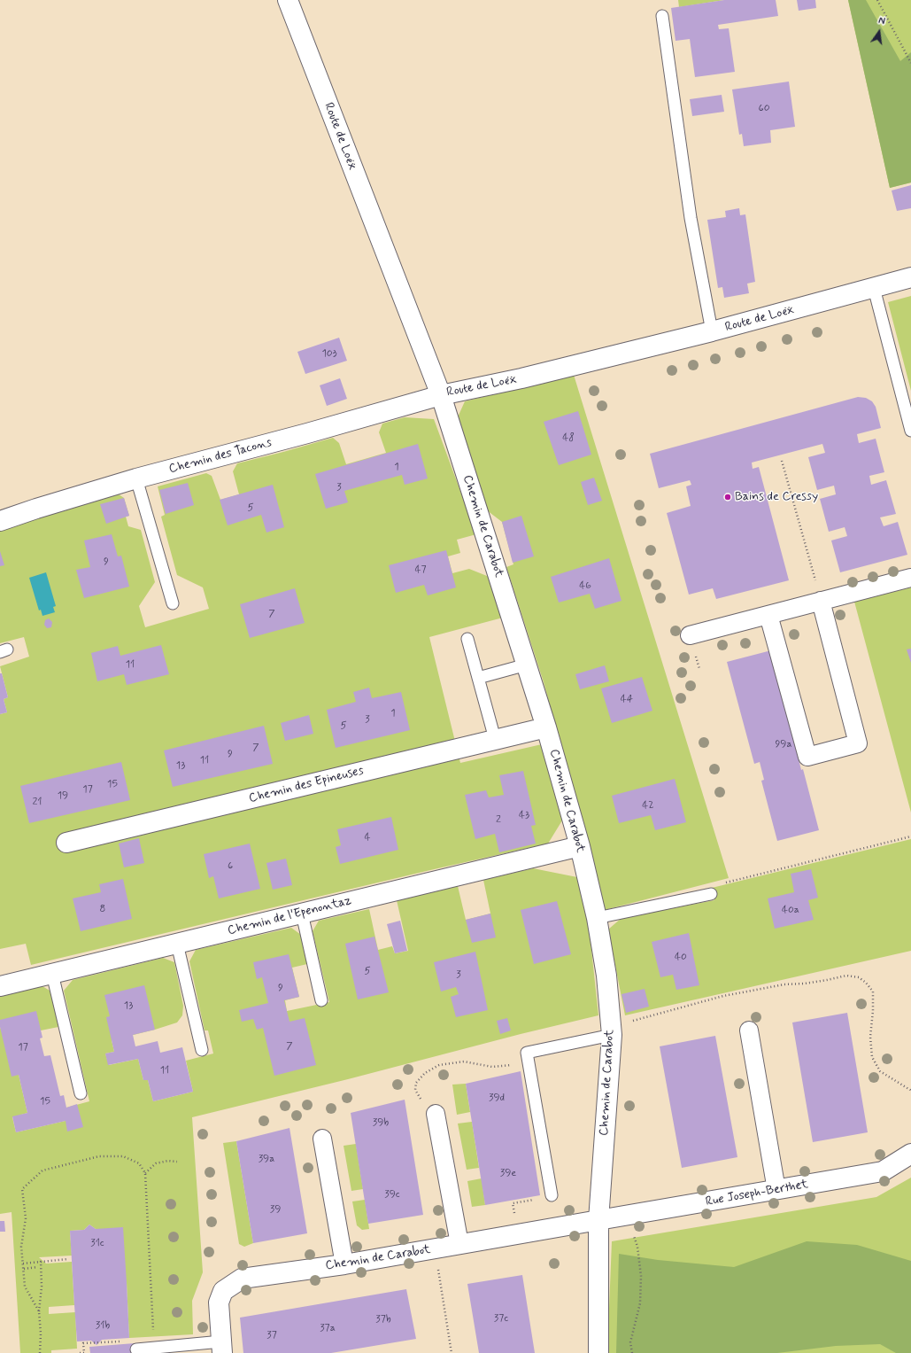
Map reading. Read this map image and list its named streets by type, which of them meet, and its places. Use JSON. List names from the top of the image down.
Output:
{
  "streets": {
    "street": [
      "Route de Loëx",
      "Chemin des Tacons",
      "Chemin de Carabot",
      "Chemin des Epineuses",
      "Chemin de l'Epenontaz",
      "Rue Joseph-Berthet"
    ]
  },
  "crossings": [
    ["Route de Loëx", "Chemin des Tacons"],
    ["Route de Loëx", "Chemin de Carabot"],
    ["Chemin des Tacons", "Chemin de Carabot"],
    ["Chemin de Carabot", "Chemin des Epineuses"],
    ["Chemin de Carabot", "Chemin de l'Epenontaz"],
    ["Chemin de Carabot", "Rue Joseph-Berthet"]
  ],
  "places": ["Bains de Cressy"],
  "house_numbers": [
    "60",
    "103",
    "48",
    "1",
    "3",
    "5",
    "9",
    "47",
    "46",
    "7",
    "11",
    "44",
    "1",
    "3",
    "5",
    "99a",
    "7",
    "9",
    "11",
    "13",
    "15",
    "17",
    "19",
    "21",
    "42",
    "43",
    "2",
    "4",
    "6",
    "8",
    "40a",
    "40",
    "5",
    "3",
    "9",
    "13",
    "7",
    "17",
    "11",
    "39d",
    "15",
    "39b",
    "39a",
    "39e",
    "39c",
    "39",
    "31c",
    "37c",
    "37b",
    "31b",
    "37a",
    "37"
  ],
  "north": "top"
}
